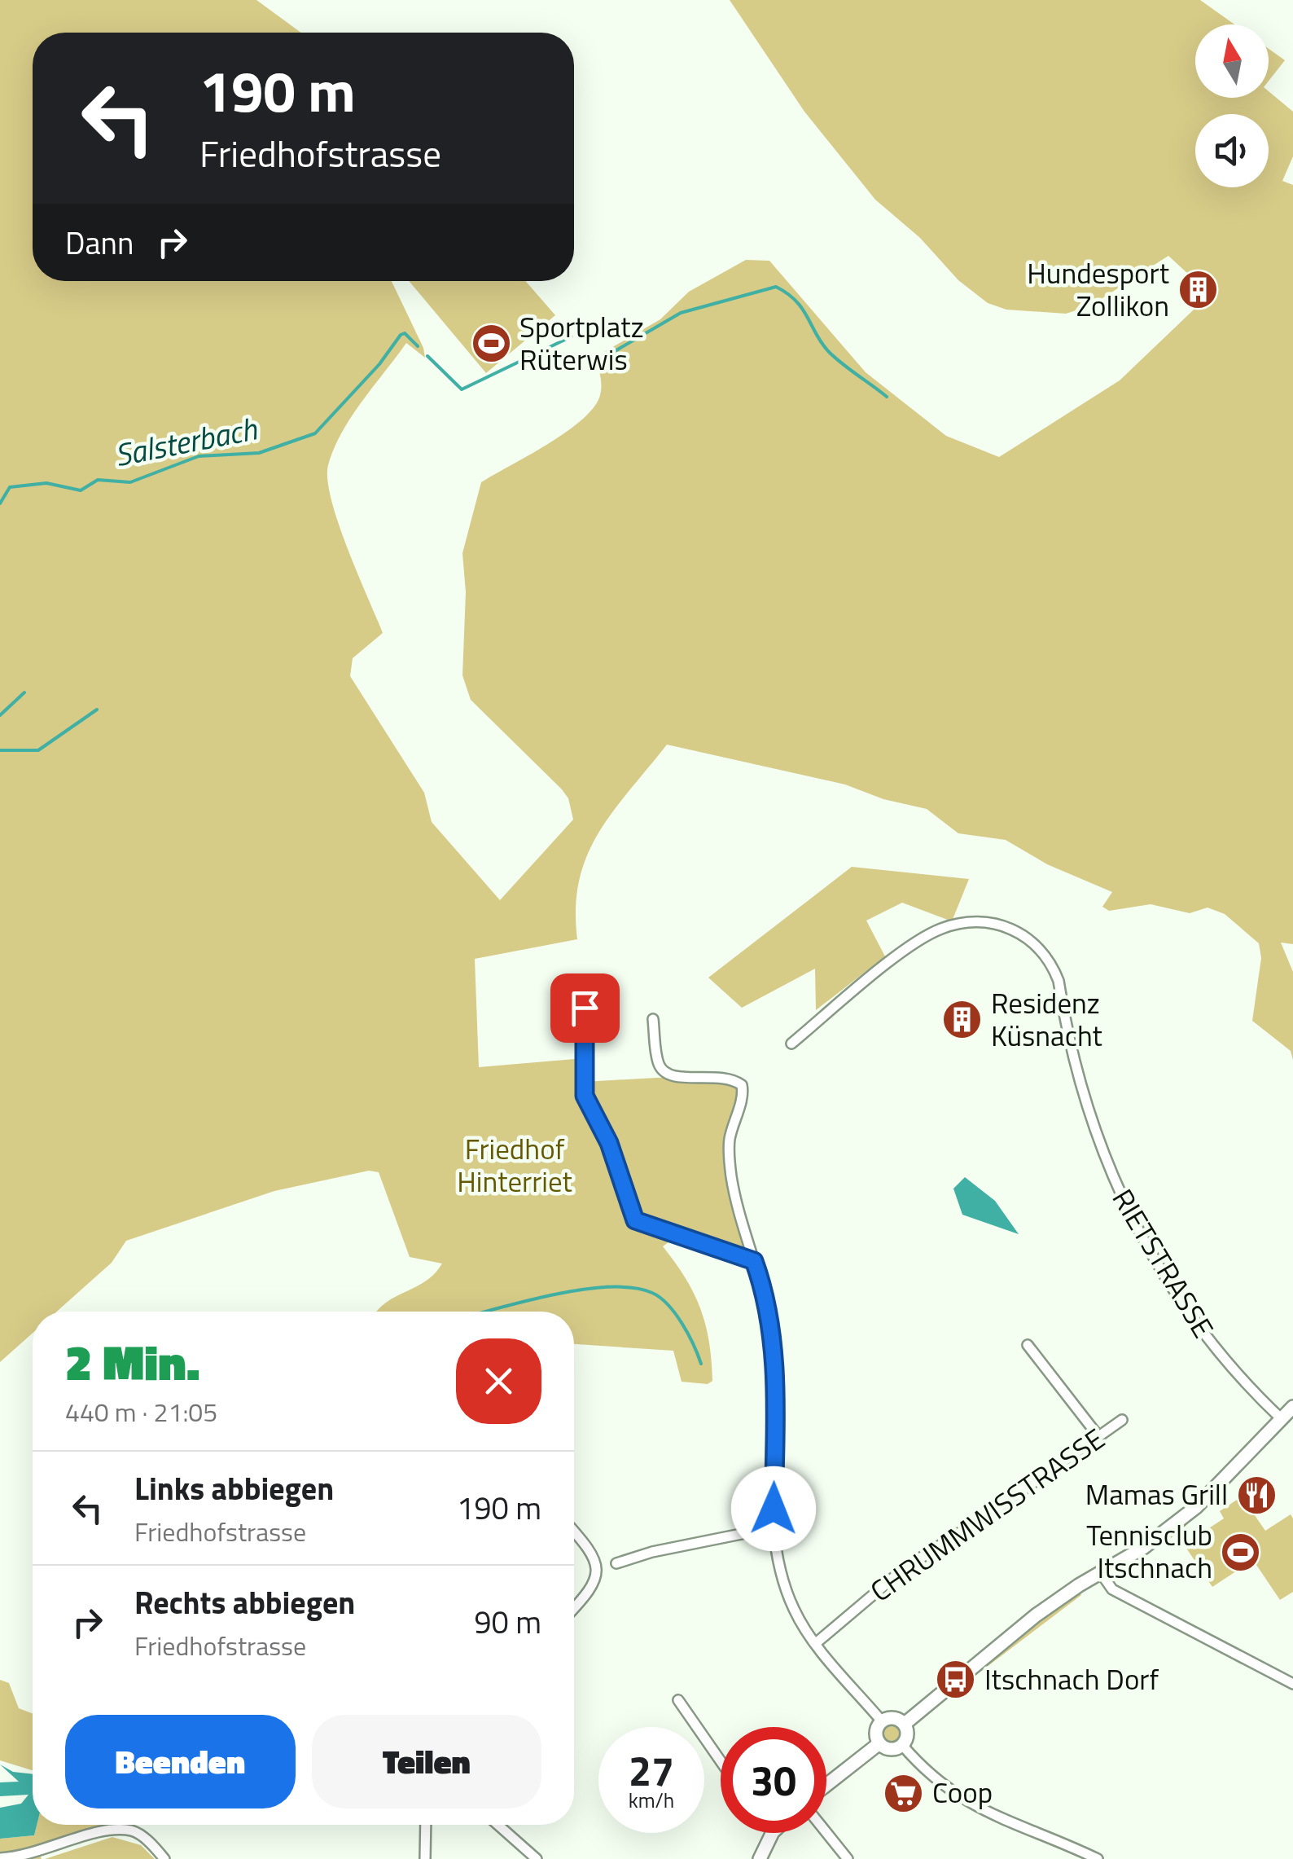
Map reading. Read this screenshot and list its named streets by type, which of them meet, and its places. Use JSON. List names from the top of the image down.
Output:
{
  "streets": {
    "street": ["RIETSTRASSE", "CHRUMMWISSTRASSE"]
  },
  "water": ["Salsterbach"],
  "parks": ["Friedhof Hinterriet"],
  "places": {
    "building": ["Hundesport Zollikon", "Residenz Küsnacht"],
    "sports": ["Sportplatz Rüterwis", "Tennisclub Itschnach"],
    "restaurant": ["Mamas Grill"],
    "bus stop": ["Itschnach Dorf"],
    "supermarket": ["Coop"]
  },
  "north": "top",
  "page": {
    "turn": ["190 m", "Friedhofstrasse"],
    "then": "Dann",
    "heading": ["2 Min.", "440 m · 21:05"],
    "list": [
      {
        "name": "Links abbiegen",
        "note": "Friedhofstrasse",
        "value": "190 m"
      },
      {
        "name": "Rechts abbiegen",
        "note": "Friedhofstrasse",
        "value": "90 m"
      }
    ],
    "buttons": ["Beenden", "Teilen"],
    "speed": "27 km/h",
    "limit": "30"
  }
}
